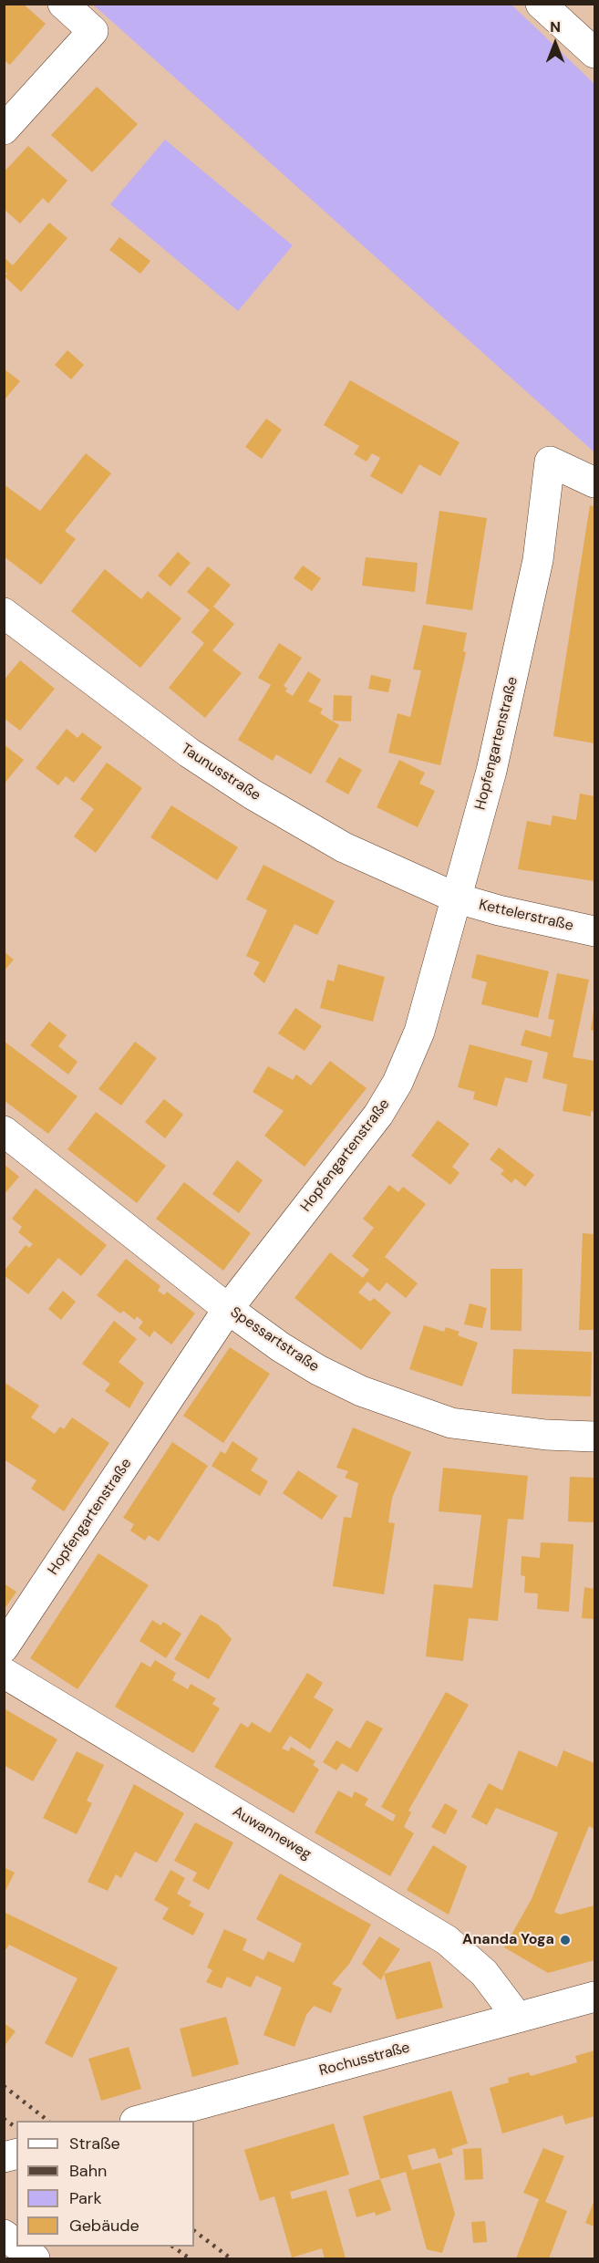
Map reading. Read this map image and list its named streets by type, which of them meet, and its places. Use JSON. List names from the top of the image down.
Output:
{
  "streets": {
    "street": [
      "Hopfengartenstraße",
      "Taunusstraße",
      "Kettelerstraße",
      "Spessartstraße",
      "Auwanneweg",
      "Rochusstraße"
    ]
  },
  "crossings": [
    ["Hopfengartenstraße", "Taunusstraße"],
    ["Hopfengartenstraße", "Kettelerstraße"],
    ["Hopfengartenstraße", "Spessartstraße"],
    ["Taunusstraße", "Kettelerstraße"],
    ["Auwanneweg", "Rochusstraße"]
  ],
  "places": ["Ananda Yoga"],
  "legend": [
    "Straße",
    "Bahn",
    "Park",
    "Gebäude"
  ],
  "north": "top"
}
